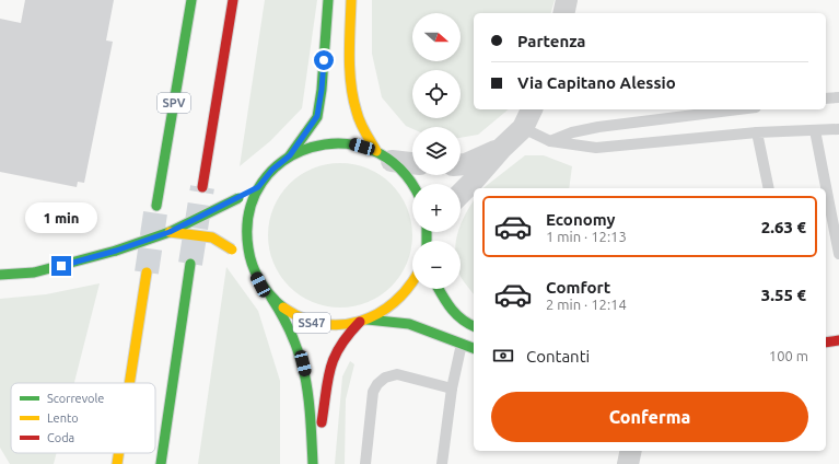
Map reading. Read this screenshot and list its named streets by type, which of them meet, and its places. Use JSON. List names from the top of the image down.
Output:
{
  "streets": {
    "main road": ["SPV", "SS47"]
  },
  "legend": ["Scorrevole", "Lento", "Coda"],
  "north": "right",
  "page": {
    "map_buttons": ["+", "−"],
    "banner": ["Partenza", "Via Capitano Alessio"],
    "list": [
      {
        "name": "Economy",
        "note": "1 min · 12:13",
        "value": "2.63 €"
      },
      {
        "name": "Comfort",
        "note": "2 min · 12:14",
        "value": "3.55 €"
      }
    ],
    "bubble": "1 min",
    "pay": ["Contanti", "100 m"],
    "buttons": "Conferma"
  }
}
